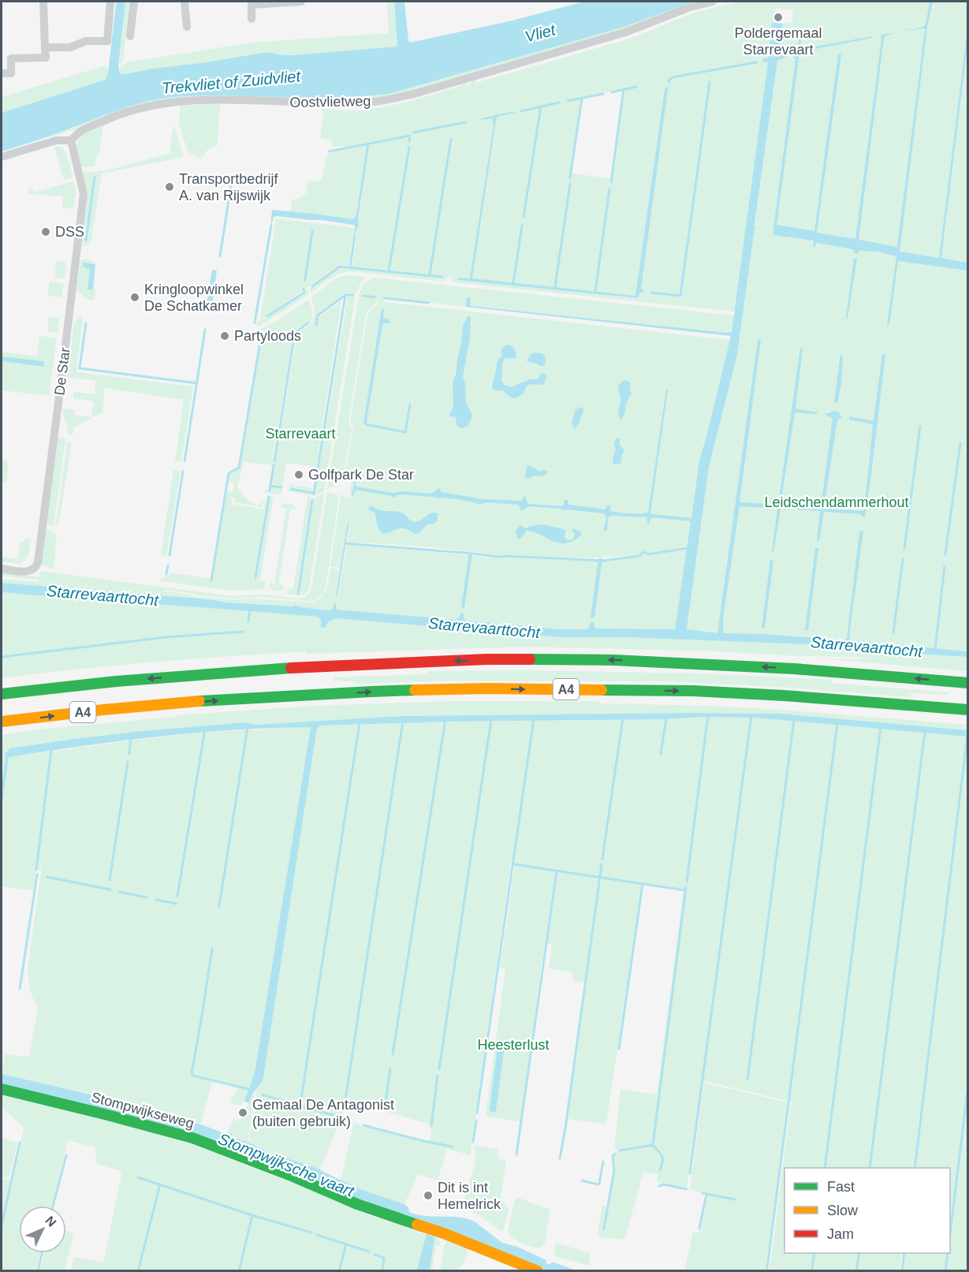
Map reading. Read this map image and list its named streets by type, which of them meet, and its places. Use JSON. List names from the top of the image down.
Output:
{
  "streets": {
    "main road": ["A4", "Stompwijkseweg"],
    "street": ["Oostvlietweg", "De Star"]
  },
  "crossings": [
    ["Oostvlietweg", "De Star"]
  ],
  "water": [
    "Vliet",
    "Trekvliet of Zuidvliet",
    "Starrevaarttocht",
    "Stompwijksche vaart"
  ],
  "parks": ["Starrevaart", "Leidschendammerhout", "Heesterlust"],
  "places": [
    "Poldergemaal Starrevaart",
    "Transportbedrijf A. van Rijswijk",
    "DSS",
    "Kringloopwinkel De Schatkamer",
    "Partyloods",
    "Golfpark De Star",
    "Gemaal De Antagonist (buiten gebruik)",
    "Dit is int Hemelrick"
  ],
  "legend": ["Fast", "Slow", "Jam"],
  "north": "top right"
}
